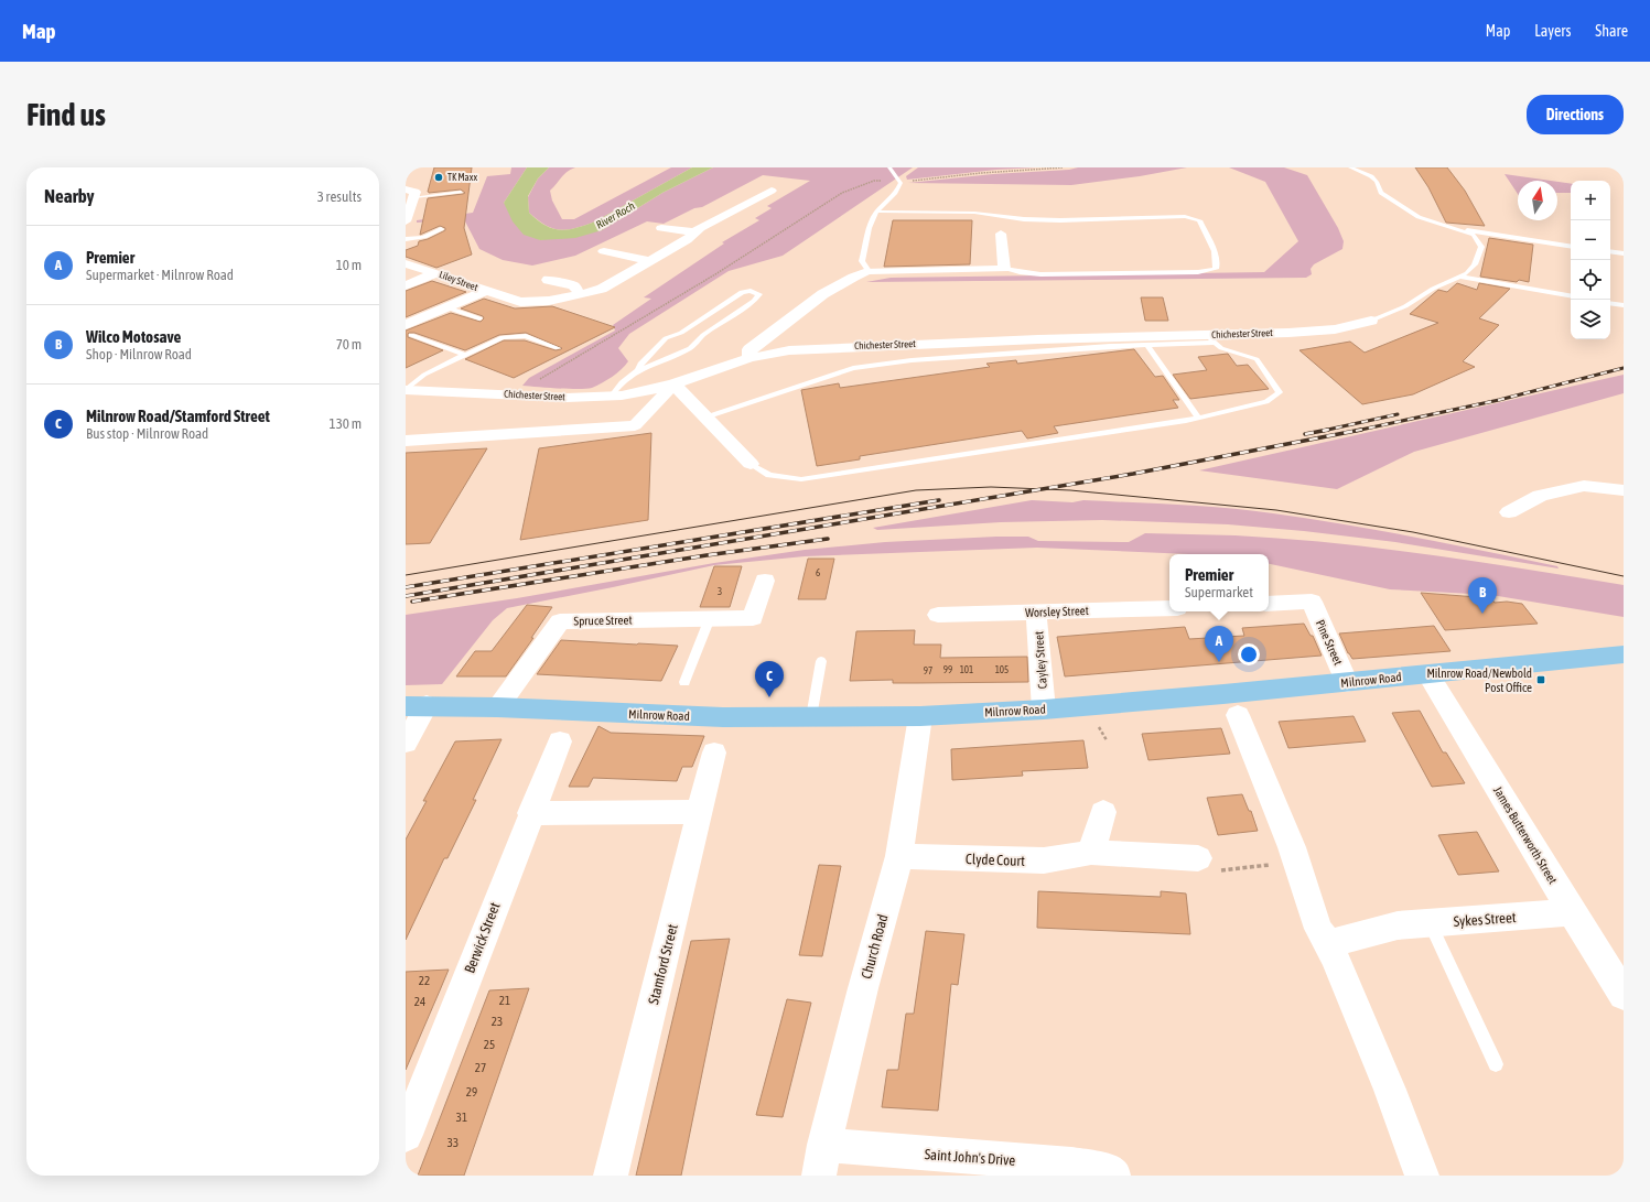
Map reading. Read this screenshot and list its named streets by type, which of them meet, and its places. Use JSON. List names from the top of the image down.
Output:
{
  "streets": {
    "main road": ["Milnrow Road"],
    "street": [
      "Liley Street",
      "Chichester Street",
      "Worsley Street",
      "Spruce Street",
      "Pine Street",
      "Cayley Street",
      "James Butterworth Street",
      "Clyde Court",
      "Sykes Street",
      "Berwick Street",
      "Church Road",
      "Stamford Street",
      "Saint John's Drive"
    ]
  },
  "crossings": [
    ["Worsley Street", "Cayley Street"],
    ["Spruce Street", "Milnrow Road"],
    ["Pine Street", "Milnrow Road"],
    ["Cayley Street", "Milnrow Road"],
    ["Milnrow Road", "James Butterworth Street"],
    ["Milnrow Road", "Church Road"],
    ["James Butterworth Street", "Sykes Street"],
    ["Clyde Court", "Church Road"],
    ["Church Road", "Saint John's Drive"]
  ],
  "water": ["River Roch"],
  "places": {
    "other": ["TK Maxx"],
    "transit": ["Milnrow Road/Newbold Post Office"]
  },
  "house_numbers": [
    "6",
    "3",
    "99",
    "101",
    "105",
    "97",
    "22",
    "21",
    "24",
    "23",
    "25",
    "27",
    "29",
    "31",
    "33"
  ],
  "north": "top",
  "page": {
    "header": "Map",
    "nav": ["Map", "Layers", "Share"],
    "buttons": "Directions",
    "title": "Find us",
    "heading": ["Nearby", "3 results"],
    "map_buttons": ["+", "−"],
    "list": [
      {
        "mark": "A",
        "name": "Premier",
        "note": "Supermarket · Milnrow Road",
        "value": "10 m"
      },
      {
        "mark": "B",
        "name": "Wilco Motosave",
        "note": "Shop · Milnrow Road",
        "value": "70 m"
      },
      {
        "mark": "C",
        "name": "Milnrow Road/Stamford Street",
        "note": "Bus stop · Milnrow Road",
        "value": "130 m"
      }
    ],
    "popup": ["Premier", "Supermarket"],
    "pins": ["B", "A", "C"]
  }
}
